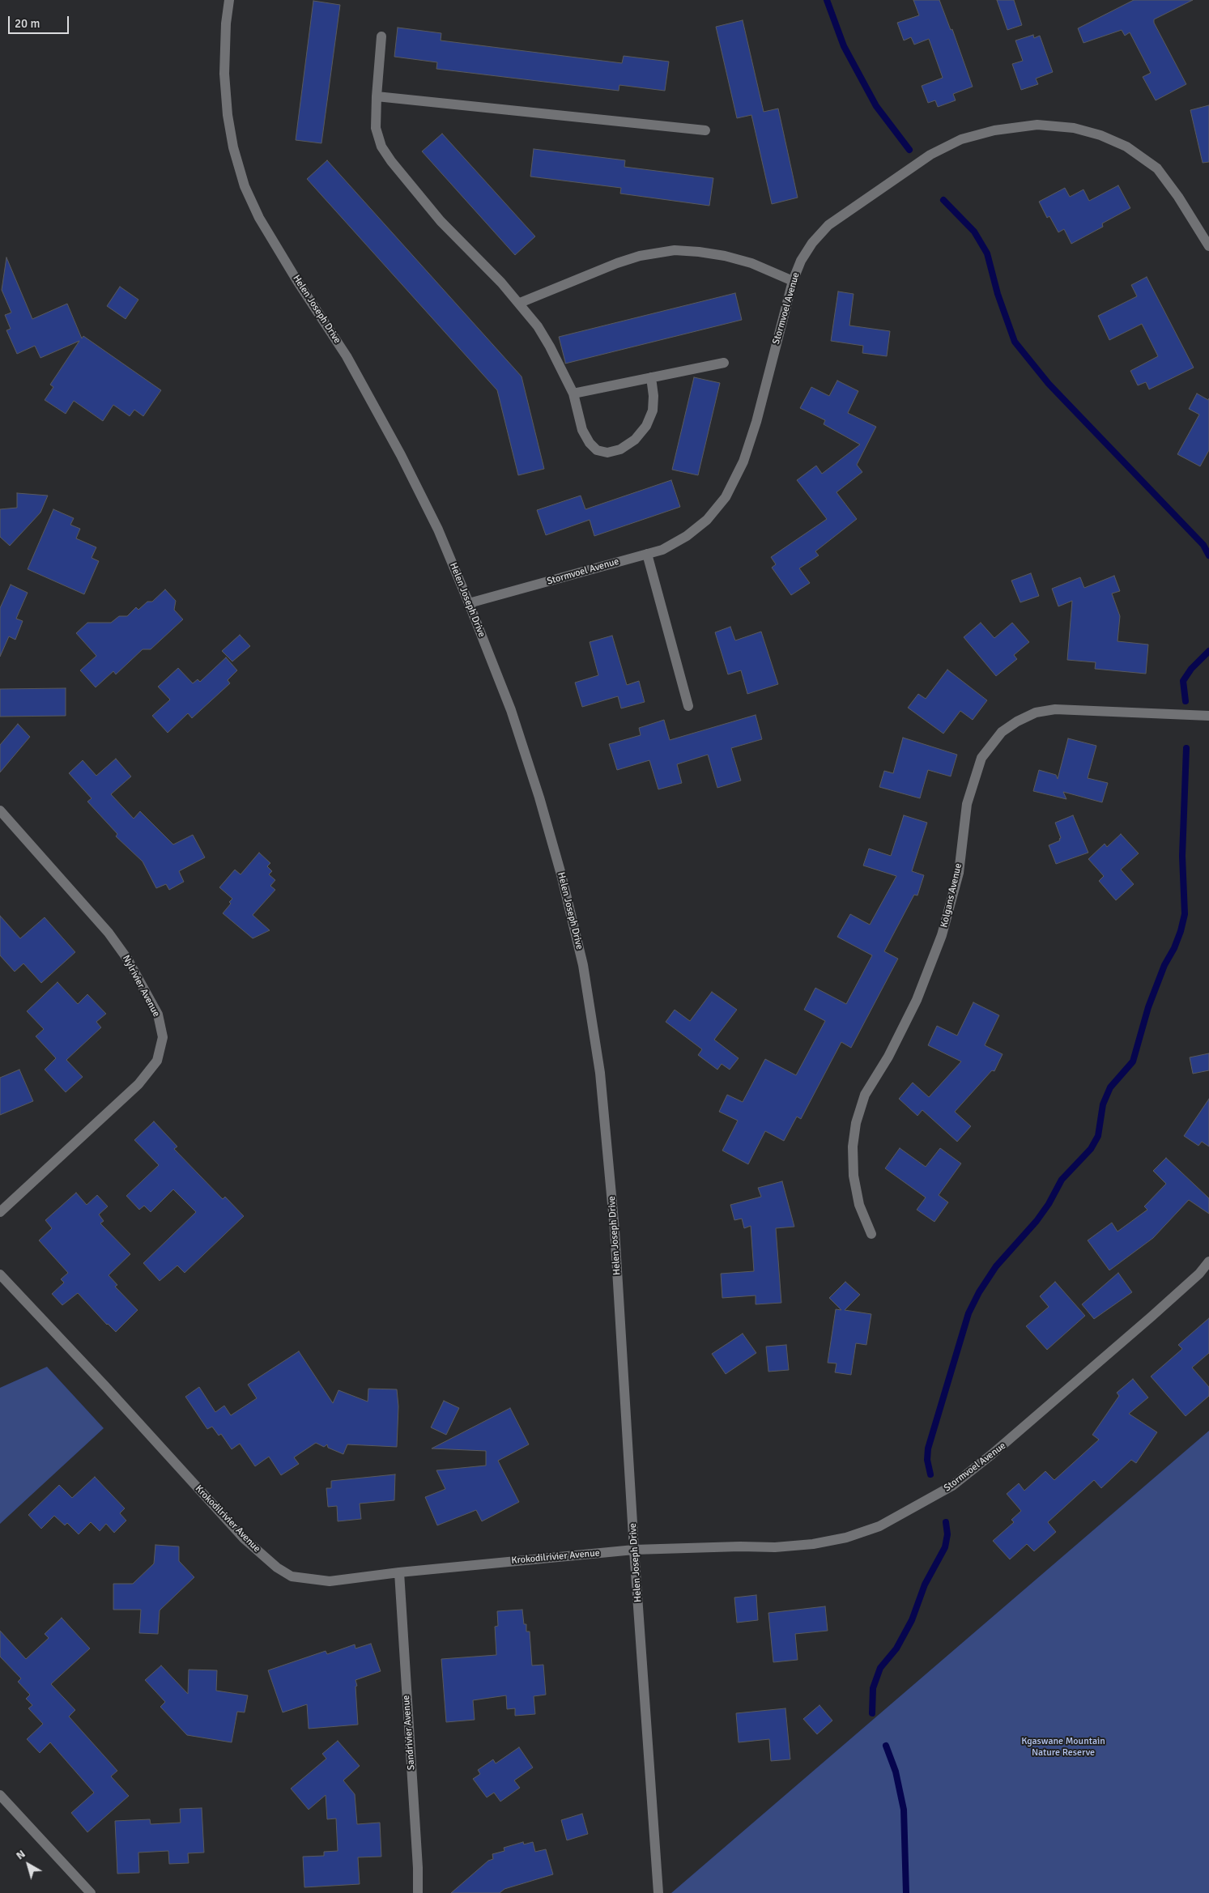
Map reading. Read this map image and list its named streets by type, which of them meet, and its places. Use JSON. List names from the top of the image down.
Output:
{
  "streets": {
    "street": [
      "Stormvoel Avenue",
      "Helen Joseph Drive",
      "Kolgans Avenue",
      "Nylrivier Avenue",
      "Krokodilrivier Avenue",
      "Sandrivier Avenue"
    ]
  },
  "crossings": [
    ["Stormvoel Avenue", "Helen Joseph Drive"],
    ["Stormvoel Avenue", "Krokodilrivier Avenue"],
    ["Helen Joseph Drive", "Krokodilrivier Avenue"],
    ["Krokodilrivier Avenue", "Sandrivier Avenue"]
  ],
  "parks": ["Kgaswane Mountain Nature Reserve"],
  "scale_bar": "20 m",
  "north": "top left"
}
